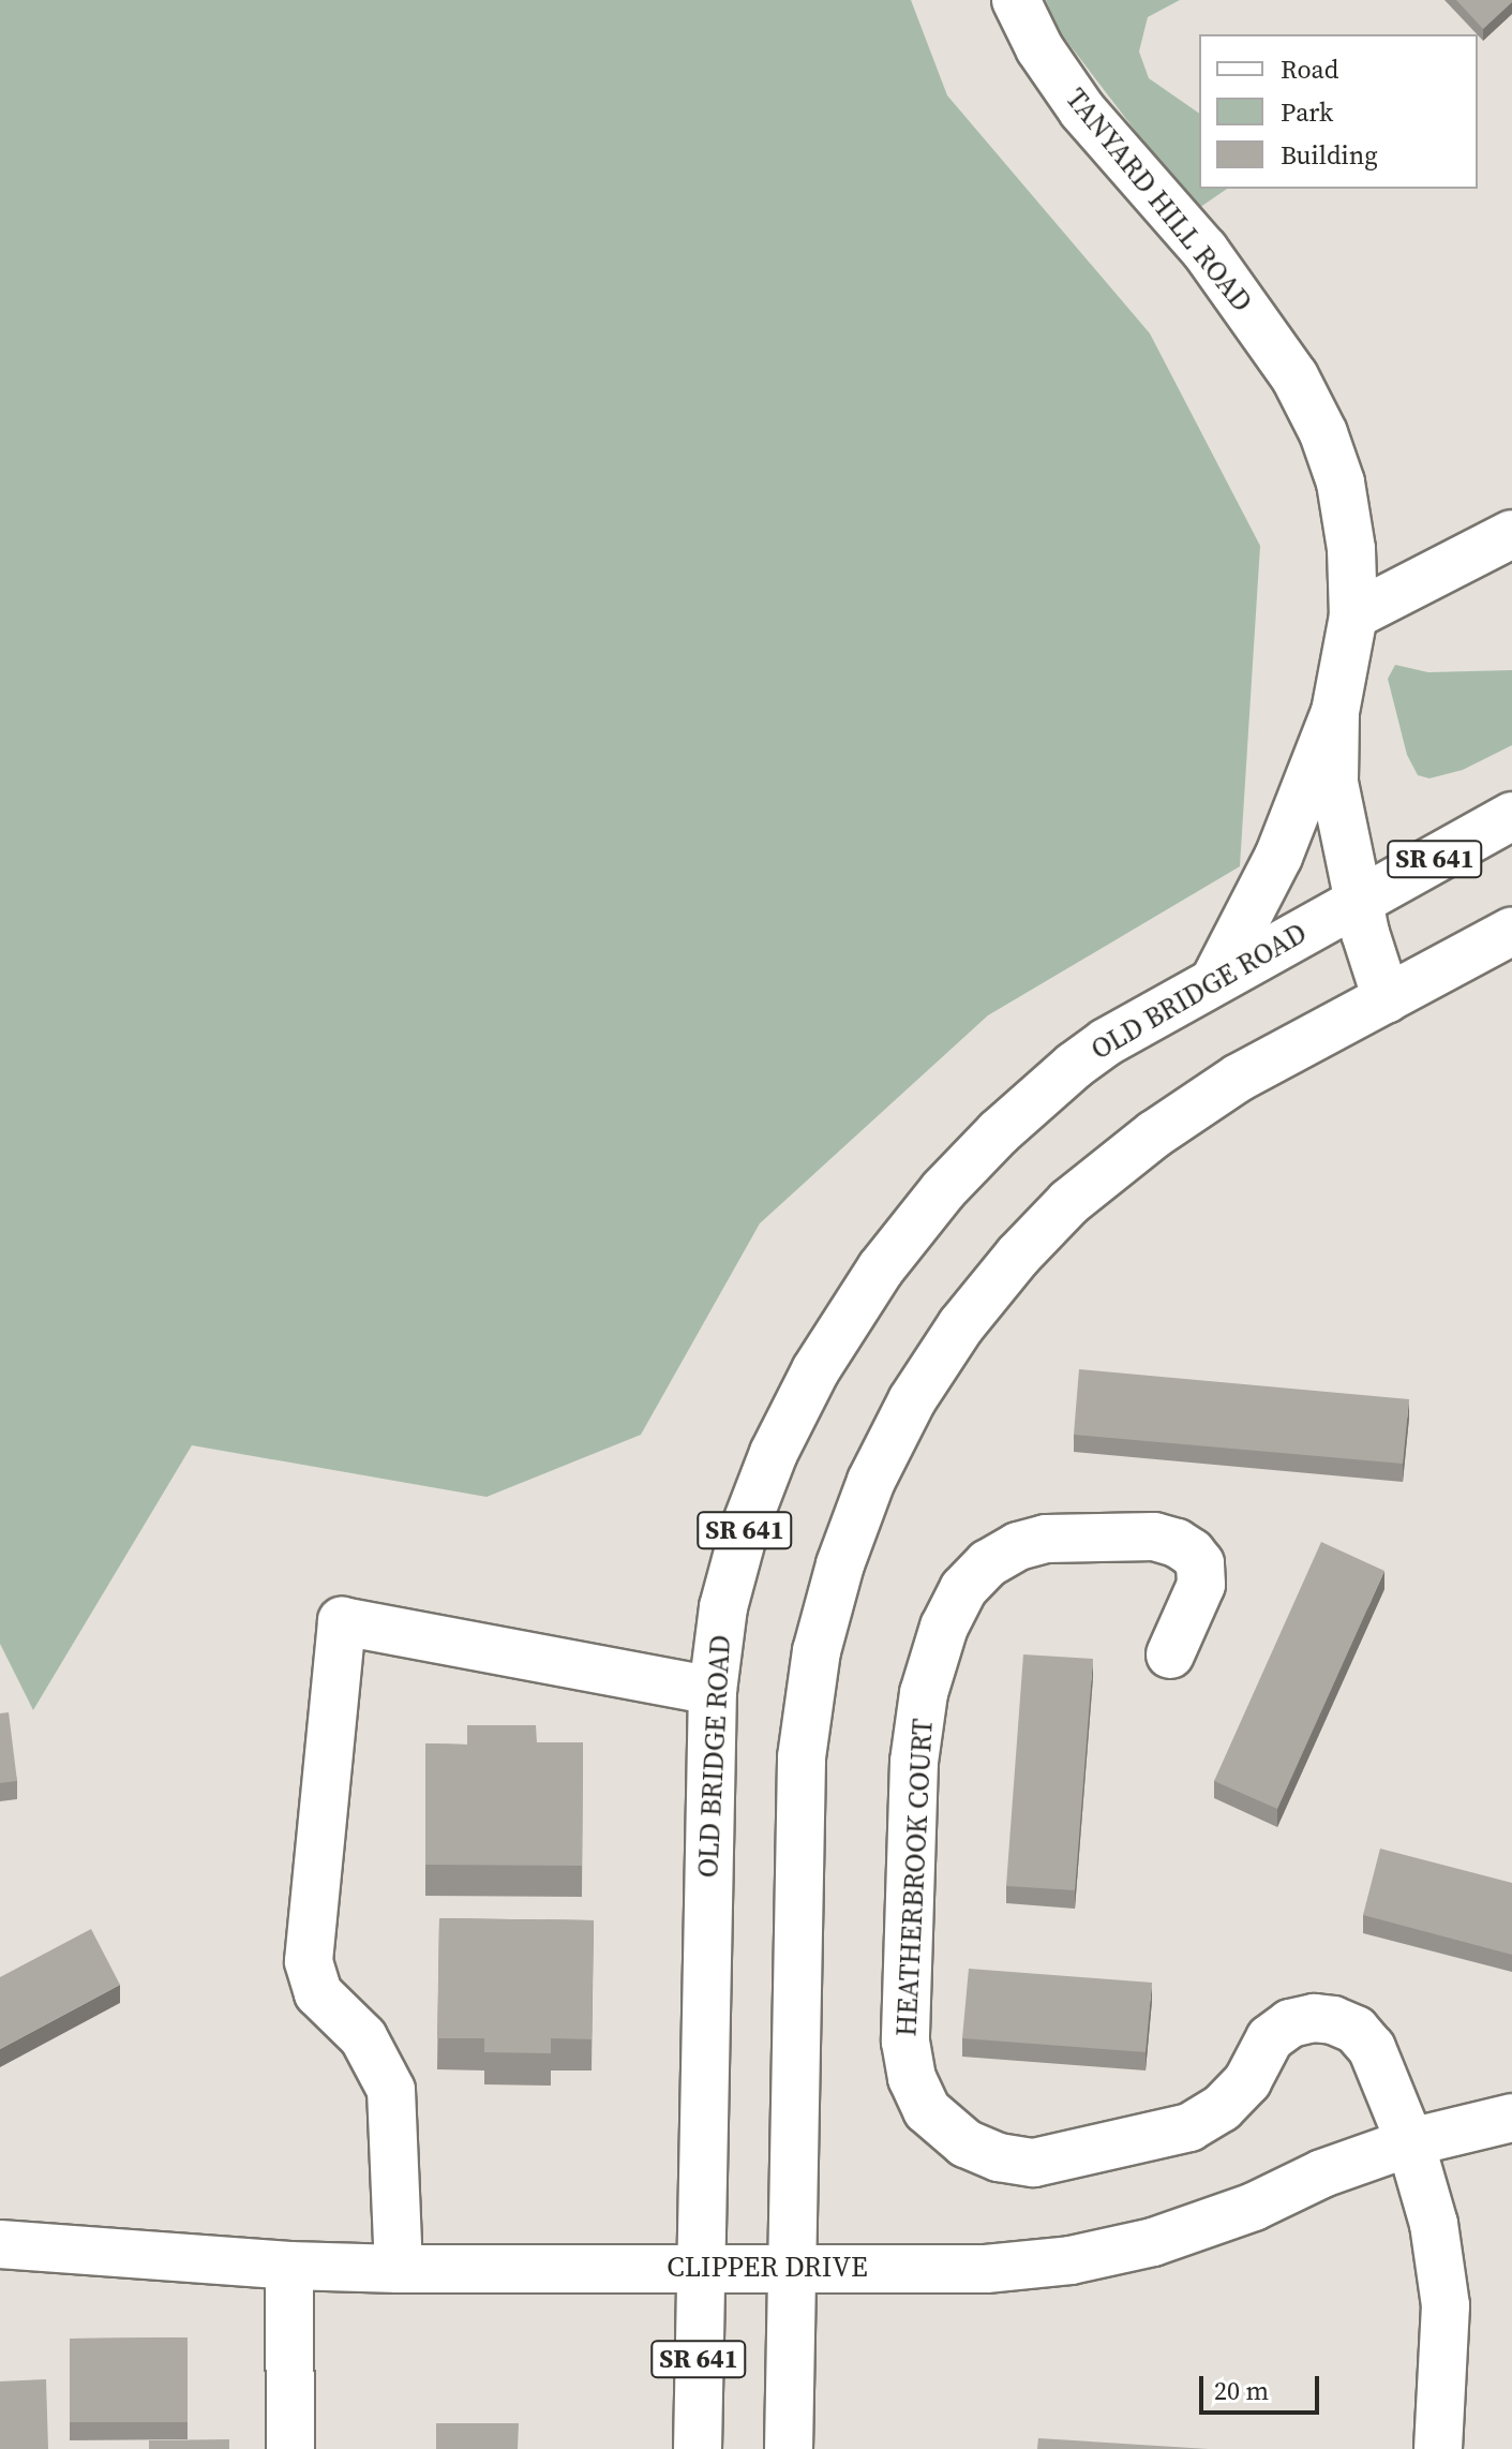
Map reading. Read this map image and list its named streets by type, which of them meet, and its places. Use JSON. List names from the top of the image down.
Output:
{
  "streets": {
    "street": [
      "TANYARD HILL ROAD",
      "SR 641",
      "OLD BRIDGE ROAD",
      "HEATHERBROOK COURT",
      "CLIPPER DRIVE"
    ]
  },
  "crossings": [
    ["TANYARD HILL ROAD", "OLD BRIDGE ROAD"],
    ["OLD BRIDGE ROAD", "CLIPPER DRIVE"],
    ["HEATHERBROOK COURT", "CLIPPER DRIVE"]
  ],
  "legend": ["Road", "Park", "Building"],
  "scale_bar": "20 m"
}
